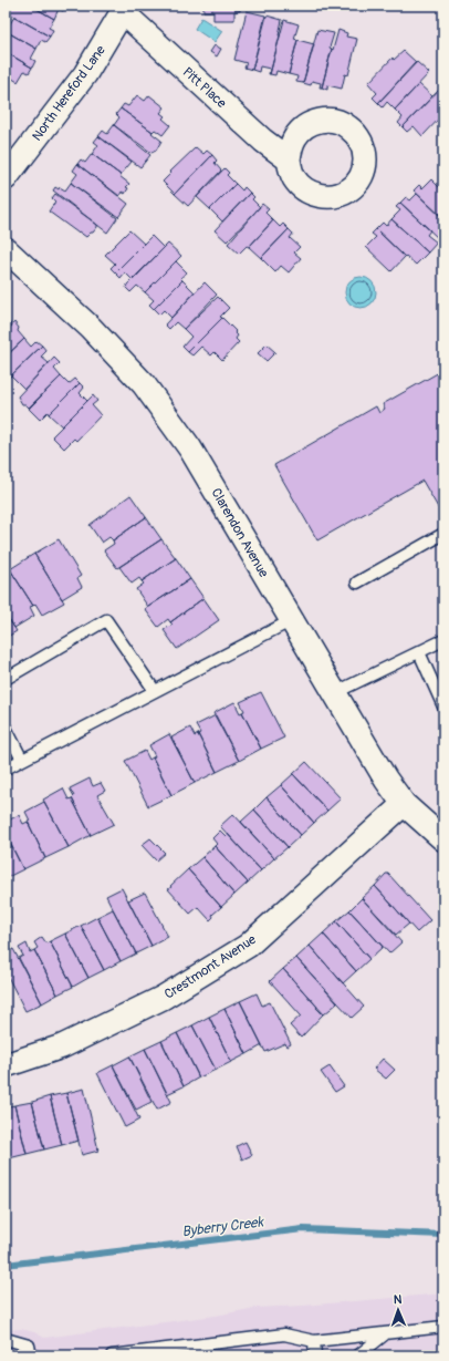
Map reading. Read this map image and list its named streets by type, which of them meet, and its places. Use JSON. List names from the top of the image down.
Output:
{
  "streets": {
    "street": [
      "Pitt Place",
      "North Hereford Lane",
      "Clarendon Avenue",
      "Crestmont Avenue"
    ]
  },
  "crossings": [
    ["Pitt Place", "North Hereford Lane"],
    ["Clarendon Avenue", "Crestmont Avenue"]
  ],
  "water": ["Byberry Creek"],
  "north": "top"
}
